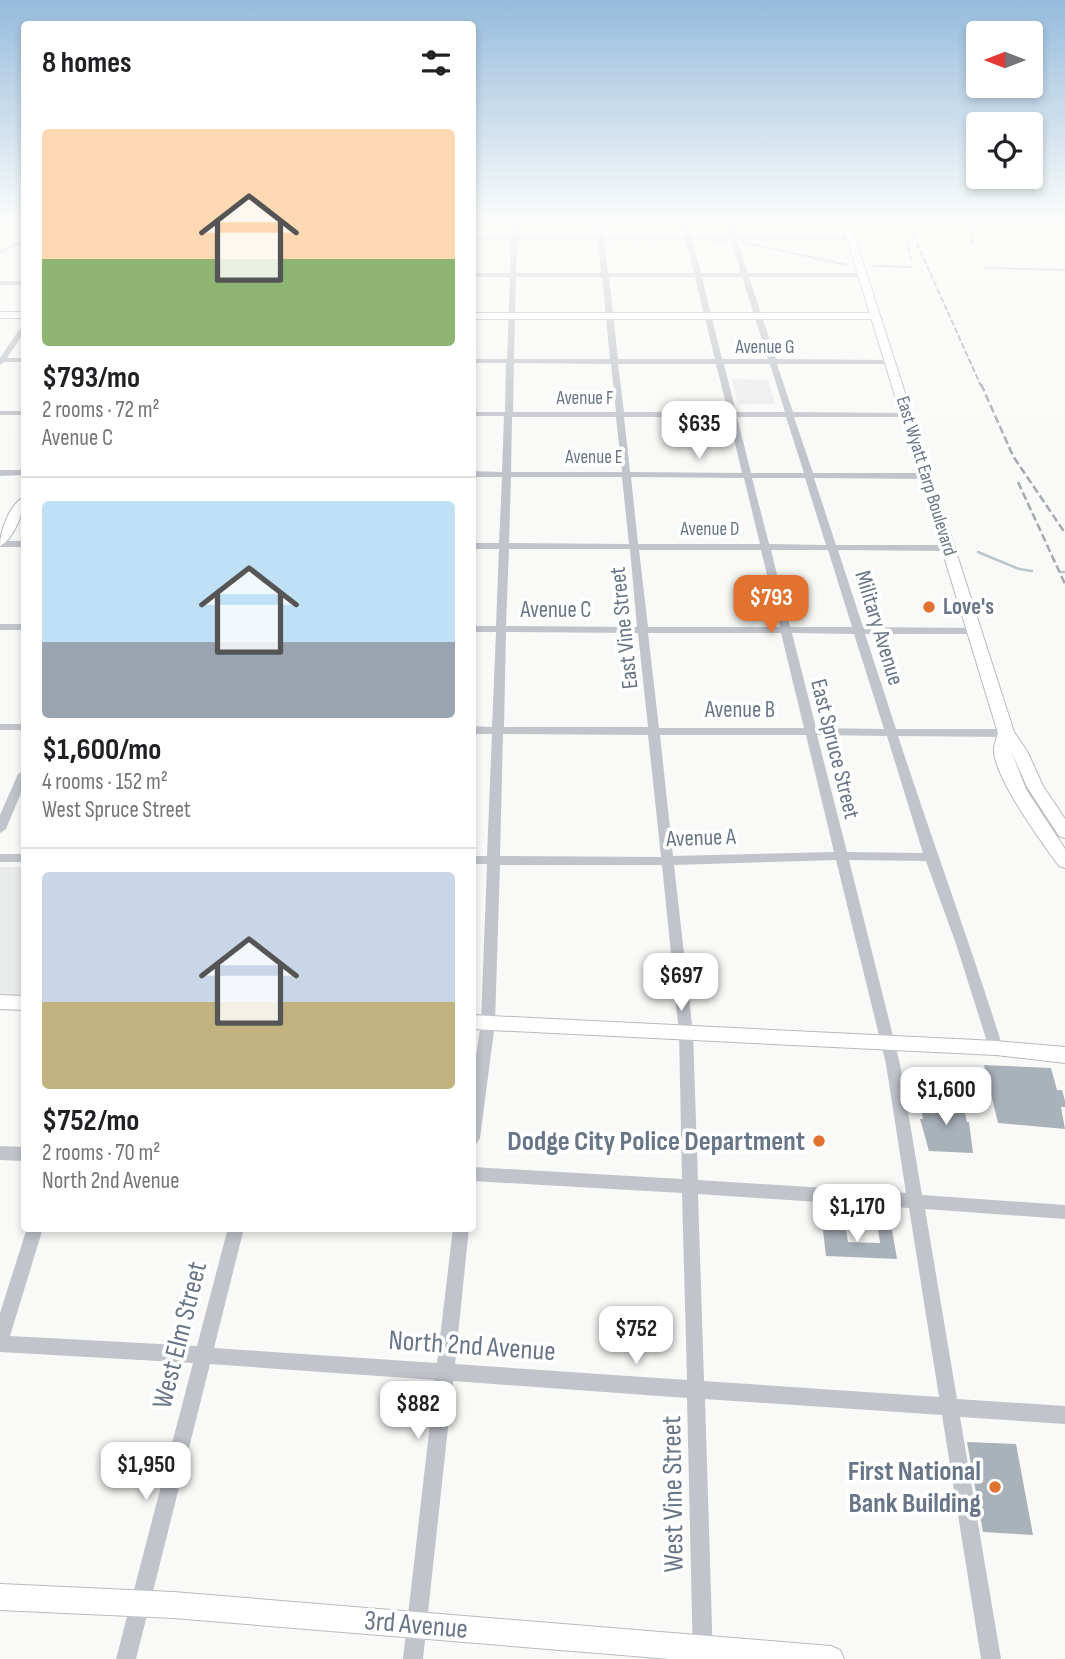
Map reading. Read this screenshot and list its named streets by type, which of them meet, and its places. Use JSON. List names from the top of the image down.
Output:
{
  "streets": {
    "main road": ["East Wyatt Earp Boulevard"],
    "street": [
      "Avenue G",
      "Avenue F",
      "Avenue E",
      "Avenue D",
      "Avenue C",
      "East Vine Street",
      "Military Avenue",
      "Avenue B",
      "East Spruce Street",
      "Avenue A",
      "West Elm Street",
      "North 2nd Avenue",
      "West Vine Street",
      "3rd Avenue"
    ]
  },
  "crossings": [
    ["Avenue G", "East Wyatt Earp Boulevard"],
    ["Avenue G", "East Vine Street"],
    ["Avenue G", "Military Avenue"],
    ["Avenue G", "East Spruce Street"],
    ["Avenue F", "East Wyatt Earp Boulevard"],
    ["Avenue F", "East Vine Street"],
    ["Avenue F", "Military Avenue"],
    ["Avenue F", "East Spruce Street"],
    ["Avenue E", "East Wyatt Earp Boulevard"],
    ["Avenue E", "East Vine Street"],
    ["Avenue E", "Military Avenue"],
    ["Avenue E", "East Spruce Street"],
    ["East Wyatt Earp Boulevard", "Avenue D"],
    ["East Wyatt Earp Boulevard", "Avenue C"],
    ["East Wyatt Earp Boulevard", "Avenue B"],
    ["Avenue D", "East Vine Street"],
    ["Avenue D", "Military Avenue"],
    ["Avenue D", "East Spruce Street"],
    ["Avenue C", "East Vine Street"],
    ["Avenue C", "Military Avenue"],
    ["Avenue C", "East Spruce Street"],
    ["East Vine Street", "Avenue B"],
    ["East Vine Street", "Avenue A"],
    ["East Vine Street", "West Vine Street"],
    ["Military Avenue", "Avenue B"],
    ["Military Avenue", "Avenue A"],
    ["Avenue B", "East Spruce Street"],
    ["East Spruce Street", "Avenue A"],
    ["East Spruce Street", "North 2nd Avenue"],
    ["West Elm Street", "North 2nd Avenue"],
    ["West Elm Street", "3rd Avenue"],
    ["North 2nd Avenue", "West Vine Street"],
    ["West Vine Street", "3rd Avenue"]
  ],
  "places": ["Love's", "Dodge City Police Department", "First National Bank Building"],
  "north": "left",
  "page": {
    "heading": "8 homes",
    "list": [
      {
        "name": "$793/mo",
        "note": "2 rooms · 72 m² · Avenue C"
      },
      {
        "name": "$1,600/mo",
        "note": "4 rooms · 152 m² · West Spruce Street"
      },
      {
        "name": "$752/mo",
        "note": "2 rooms · 70 m² · North 2nd Avenue"
      }
    ],
    "price": [
      "$635",
      "$793",
      "$697",
      "$1,600",
      "$1,170",
      "$752",
      "$882",
      "$1,950"
    ]
  }
}
